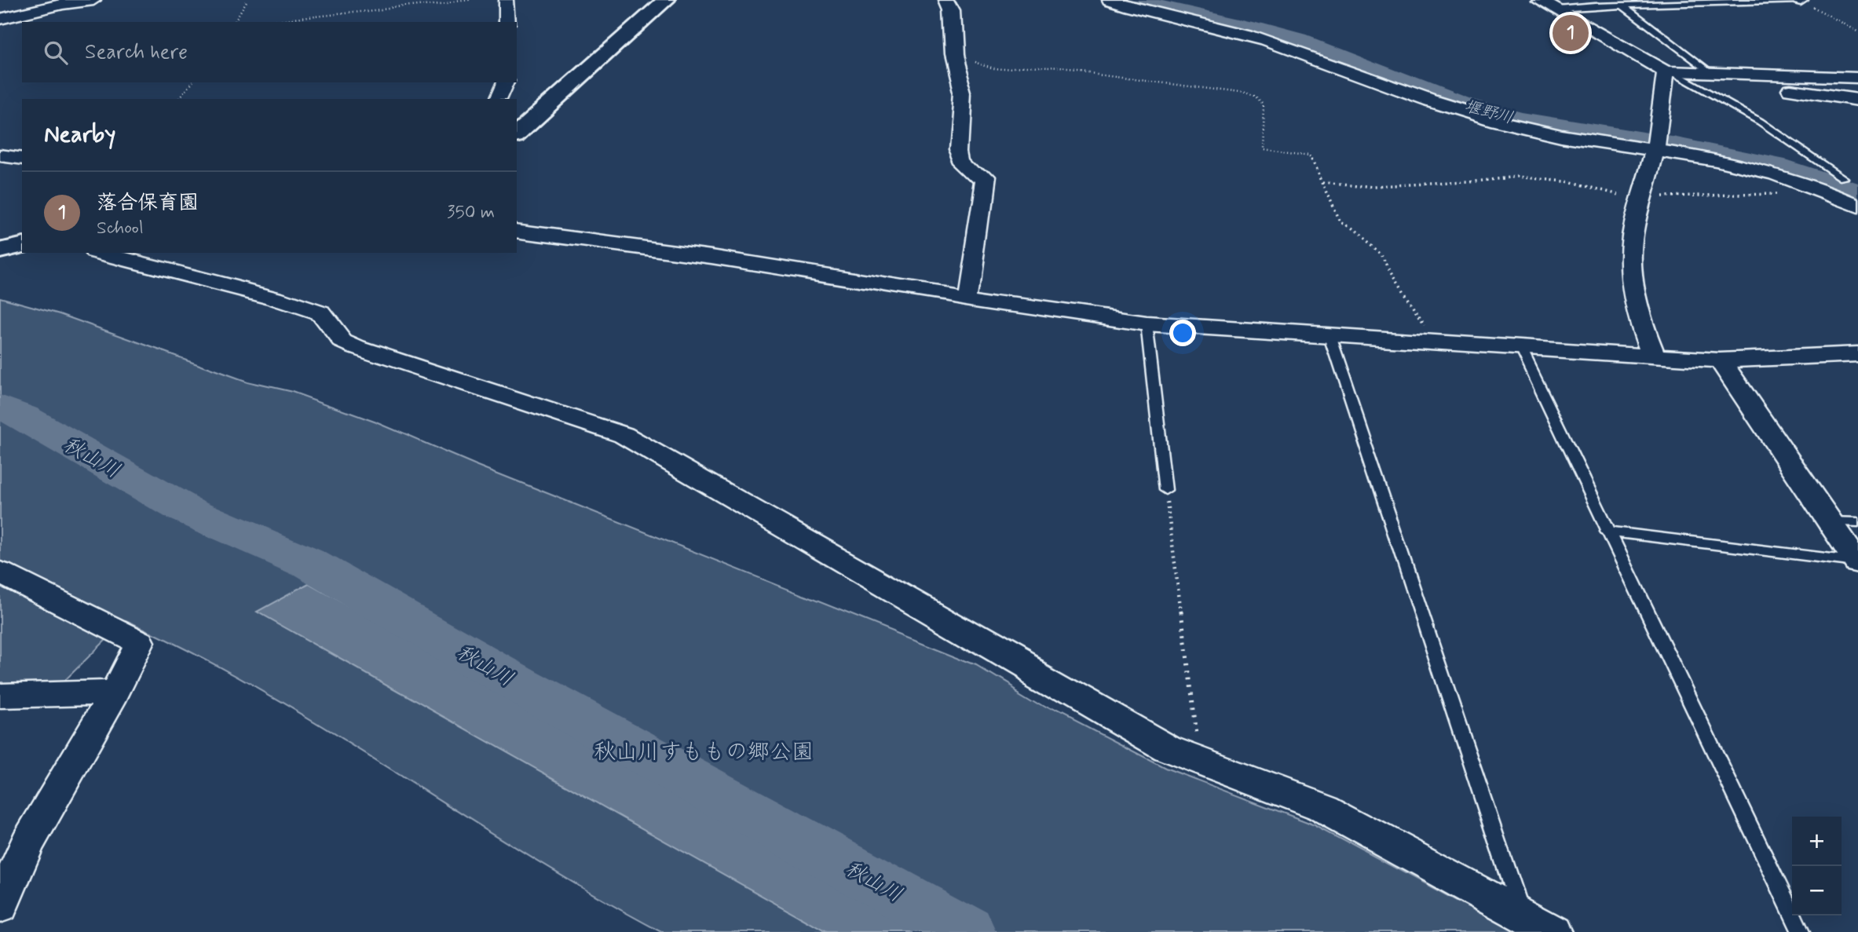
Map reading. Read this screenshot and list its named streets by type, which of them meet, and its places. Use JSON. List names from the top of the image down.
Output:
{
  "water": ["堰野川", "秋山川"],
  "parks": ["秋山川すももの郷公園"],
  "page": {
    "pins": "1",
    "search": "Search here",
    "heading": "Nearby",
    "list": [
      {
        "mark": "1",
        "name": "落合保育園",
        "note": "School",
        "value": "350 m"
      }
    ],
    "map_buttons": ["+", "−"]
  }
}
